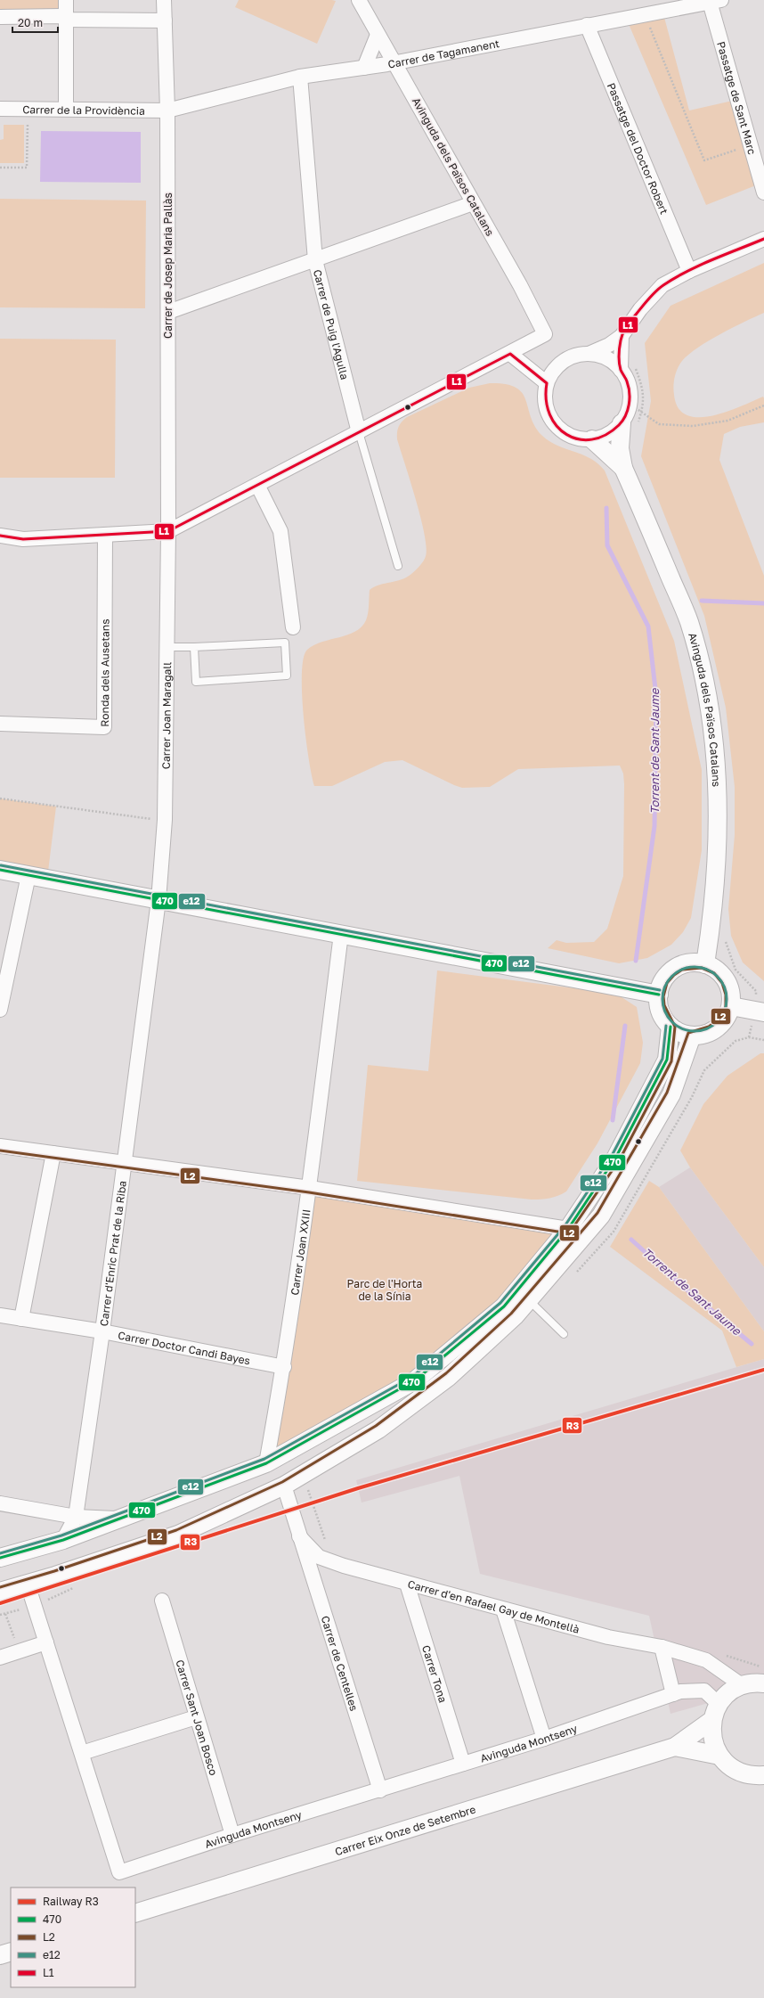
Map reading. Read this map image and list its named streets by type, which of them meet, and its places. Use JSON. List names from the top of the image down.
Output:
{
  "streets": {
    "street": [
      "Carrer de Tagamanent",
      "Passatge de Sant Marc",
      "Carrer de la Providència",
      "Passatge del Doctor Robert",
      "Avinguda dels Països Catalans",
      "Carrer de Josep Maria Pallàs",
      "Carrer de Puig l'Agulla",
      "Ronda dels Ausetans",
      "Carrer Joan Maragall",
      "Carrer Joan XXIII",
      "Carrer d'Enric Prat de la Riba",
      "Carrer Doctor Candi Bayes",
      "Carrer d'en Rafael Gay de Montellà",
      "Carrer de Centelles",
      "Carrer Tona",
      "Carrer Sant Joan Bosco",
      "Avinguda Montseny",
      "Carrer Eix Onze de Setembre"
    ]
  },
  "crossings": [
    ["Carrer de Tagamanent", "Passatge de Sant Marc"],
    ["Carrer de Tagamanent", "Carrer de la Providència"],
    ["Carrer de Tagamanent", "Passatge del Doctor Robert"],
    ["Carrer de Tagamanent", "Avinguda dels Països Catalans"],
    ["Carrer de Tagamanent", "Carrer de Josep Maria Pallàs"],
    ["Carrer de Tagamanent", "Carrer de Puig l'Agulla"],
    ["Carrer de la Providència", "Carrer de Josep Maria Pallàs"],
    ["Carrer de Josep Maria Pallàs", "Carrer Joan Maragall"],
    ["Carrer Joan Maragall", "Carrer d'Enric Prat de la Riba"],
    ["Carrer Joan XXIII", "Carrer Doctor Candi Bayes"],
    ["Carrer d'Enric Prat de la Riba", "Carrer Doctor Candi Bayes"],
    ["Carrer d'en Rafael Gay de Montellà", "Carrer de Centelles"],
    ["Carrer d'en Rafael Gay de Montellà", "Carrer Tona"],
    ["Carrer d'en Rafael Gay de Montellà", "Carrer Eix Onze de Setembre"],
    ["Carrer de Centelles", "Avinguda Montseny"],
    ["Carrer Tona", "Avinguda Montseny"],
    ["Carrer Sant Joan Bosco", "Avinguda Montseny"],
    ["Avinguda Montseny", "Carrer Eix Onze de Setembre"]
  ],
  "water": ["Torrent de Sant Jaume"],
  "parks": ["Parc de l'Horta de la Sínia"],
  "lines": [
    "transit line L1",
    "transit line e12",
    "transit line 470",
    "transit line L2",
    "rail line R3"
  ],
  "legend": [
    "Railway R3",
    "470",
    "L2",
    "e12",
    "L1"
  ],
  "scale_bar": "20 m"
}
